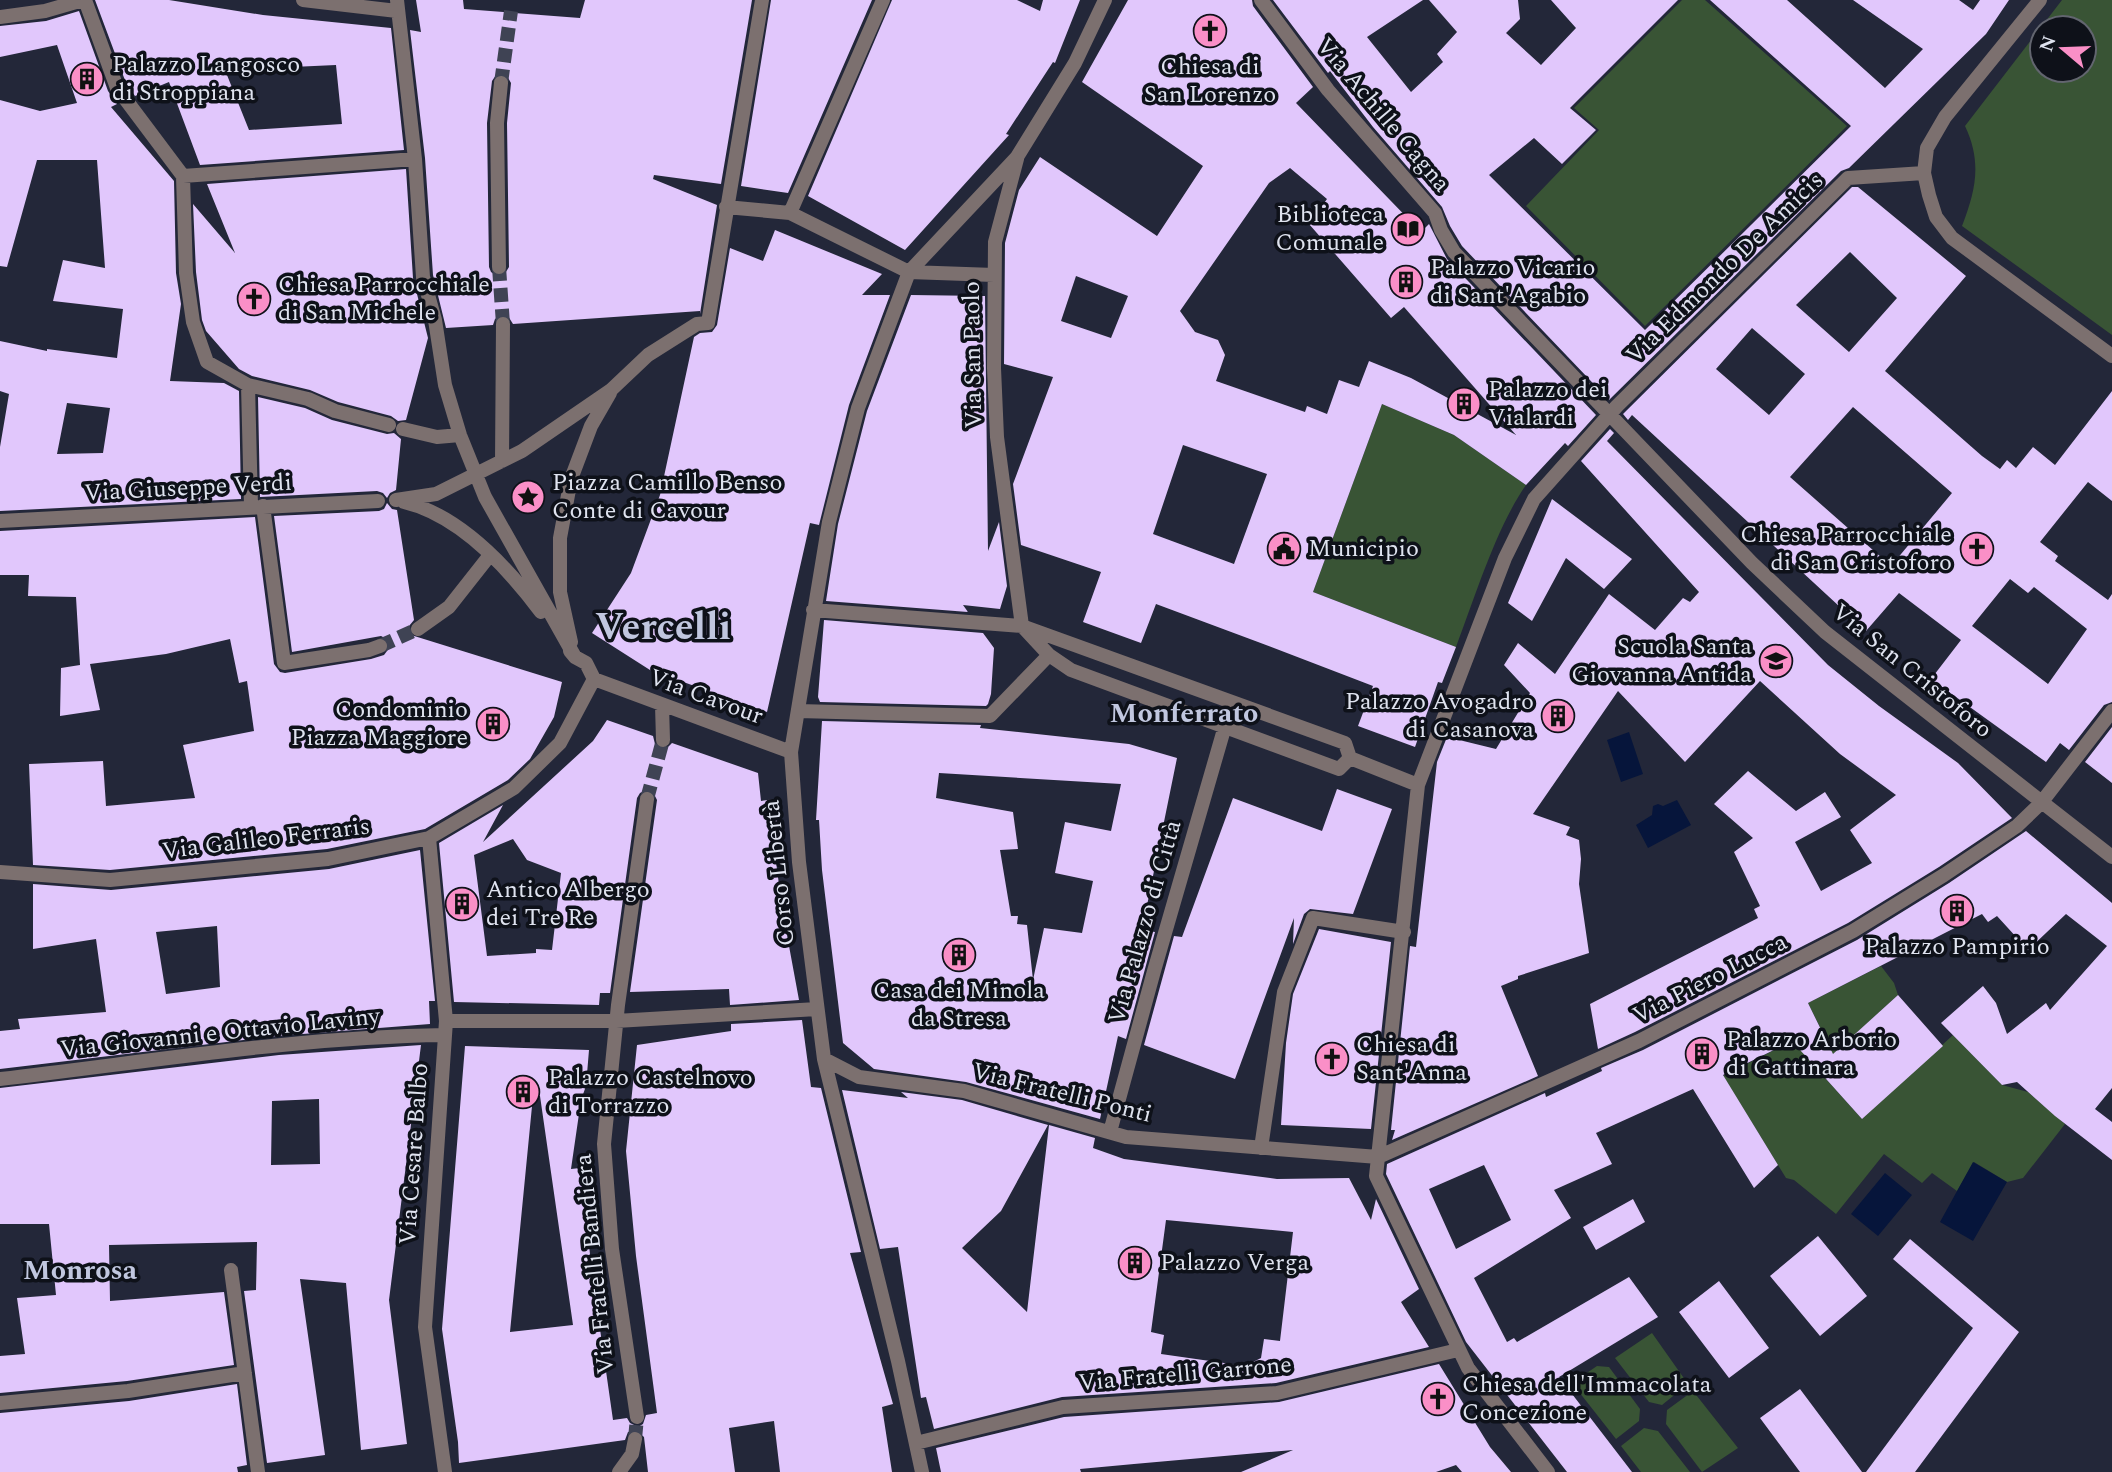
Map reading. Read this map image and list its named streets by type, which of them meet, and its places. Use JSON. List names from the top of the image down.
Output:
{
  "streets": {
    "street": [
      "Via Achille Cagna",
      "Via Edmondo De Amicis",
      "Via San Paolo",
      "Via Giuseppe Verdi",
      "Via San Cristoforo",
      "Via Cavour",
      "Via Galileo Ferraris",
      "Corso Libertà",
      "Via Palazzo di Città",
      "Via Piero Lucca",
      "Via Giovanni e Ottavio Laviny",
      "Via Fratelli Ponti",
      "Via Cesare Balbo",
      "Via Fratelli Bandiera",
      "Via Fratelli Garrone"
    ]
  },
  "crossings": [
    ["Via Achille Cagna", "Via Edmondo De Amicis"],
    ["Via Achille Cagna", "Via San Cristoforo"],
    ["Via Edmondo De Amicis", "Via San Cristoforo"],
    ["Via Edmondo De Amicis", "Via Piero Lucca"],
    ["Via Edmondo De Amicis", "Via Fratelli Ponti"],
    ["Via Edmondo De Amicis", "Via Fratelli Garrone"],
    ["Via San Paolo", "Corso Libertà"],
    ["Via San Cristoforo", "Via Piero Lucca"],
    ["Via Cavour", "Via Galileo Ferraris"],
    ["Via Cavour", "Corso Libertà"],
    ["Via Galileo Ferraris", "Via Cesare Balbo"],
    ["Corso Libertà", "Via Giovanni e Ottavio Laviny"],
    ["Corso Libertà", "Via Fratelli Ponti"],
    ["Corso Libertà", "Via Fratelli Garrone"],
    ["Via Palazzo di Città", "Via Fratelli Ponti"],
    ["Via Piero Lucca", "Via Fratelli Ponti"],
    ["Via Giovanni e Ottavio Laviny", "Via Cesare Balbo"],
    ["Via Giovanni e Ottavio Laviny", "Via Fratelli Bandiera"]
  ],
  "districts": ["Vercelli", "Monferrato", "Monrosa"],
  "places": {
    "church": [
      "Chiesa di San Lorenzo",
      "Chiesa Parrocchiale di San Michele",
      "Chiesa Parrocchiale di San Cristoforo",
      "Chiesa di Sant'Anna",
      "Chiesa dell'Immacolata Concezione"
    ],
    "building": [
      "Palazzo Langosco di Stroppiana",
      "Palazzo Vicario di Sant'Agabio",
      "Palazzo dei Vialardi",
      "Palazzo Avogadro di Casanova",
      "Condominio Piazza Maggiore",
      "Antico Albergo dei Tre Re",
      "Palazzo Pampirio",
      "Casa dei Minola da Stresa",
      "Palazzo Arborio di Gattinara",
      "Palazzo Castelnovo di Torrazzo",
      "Palazzo Verga"
    ],
    "library": ["Biblioteca Comunale"],
    "place": ["Piazza Camillo Benso Conte di Cavour"],
    "public building": ["Municipio"],
    "school or university": ["Scuola Santa Giovanna Antida"]
  },
  "north": "left"
}
